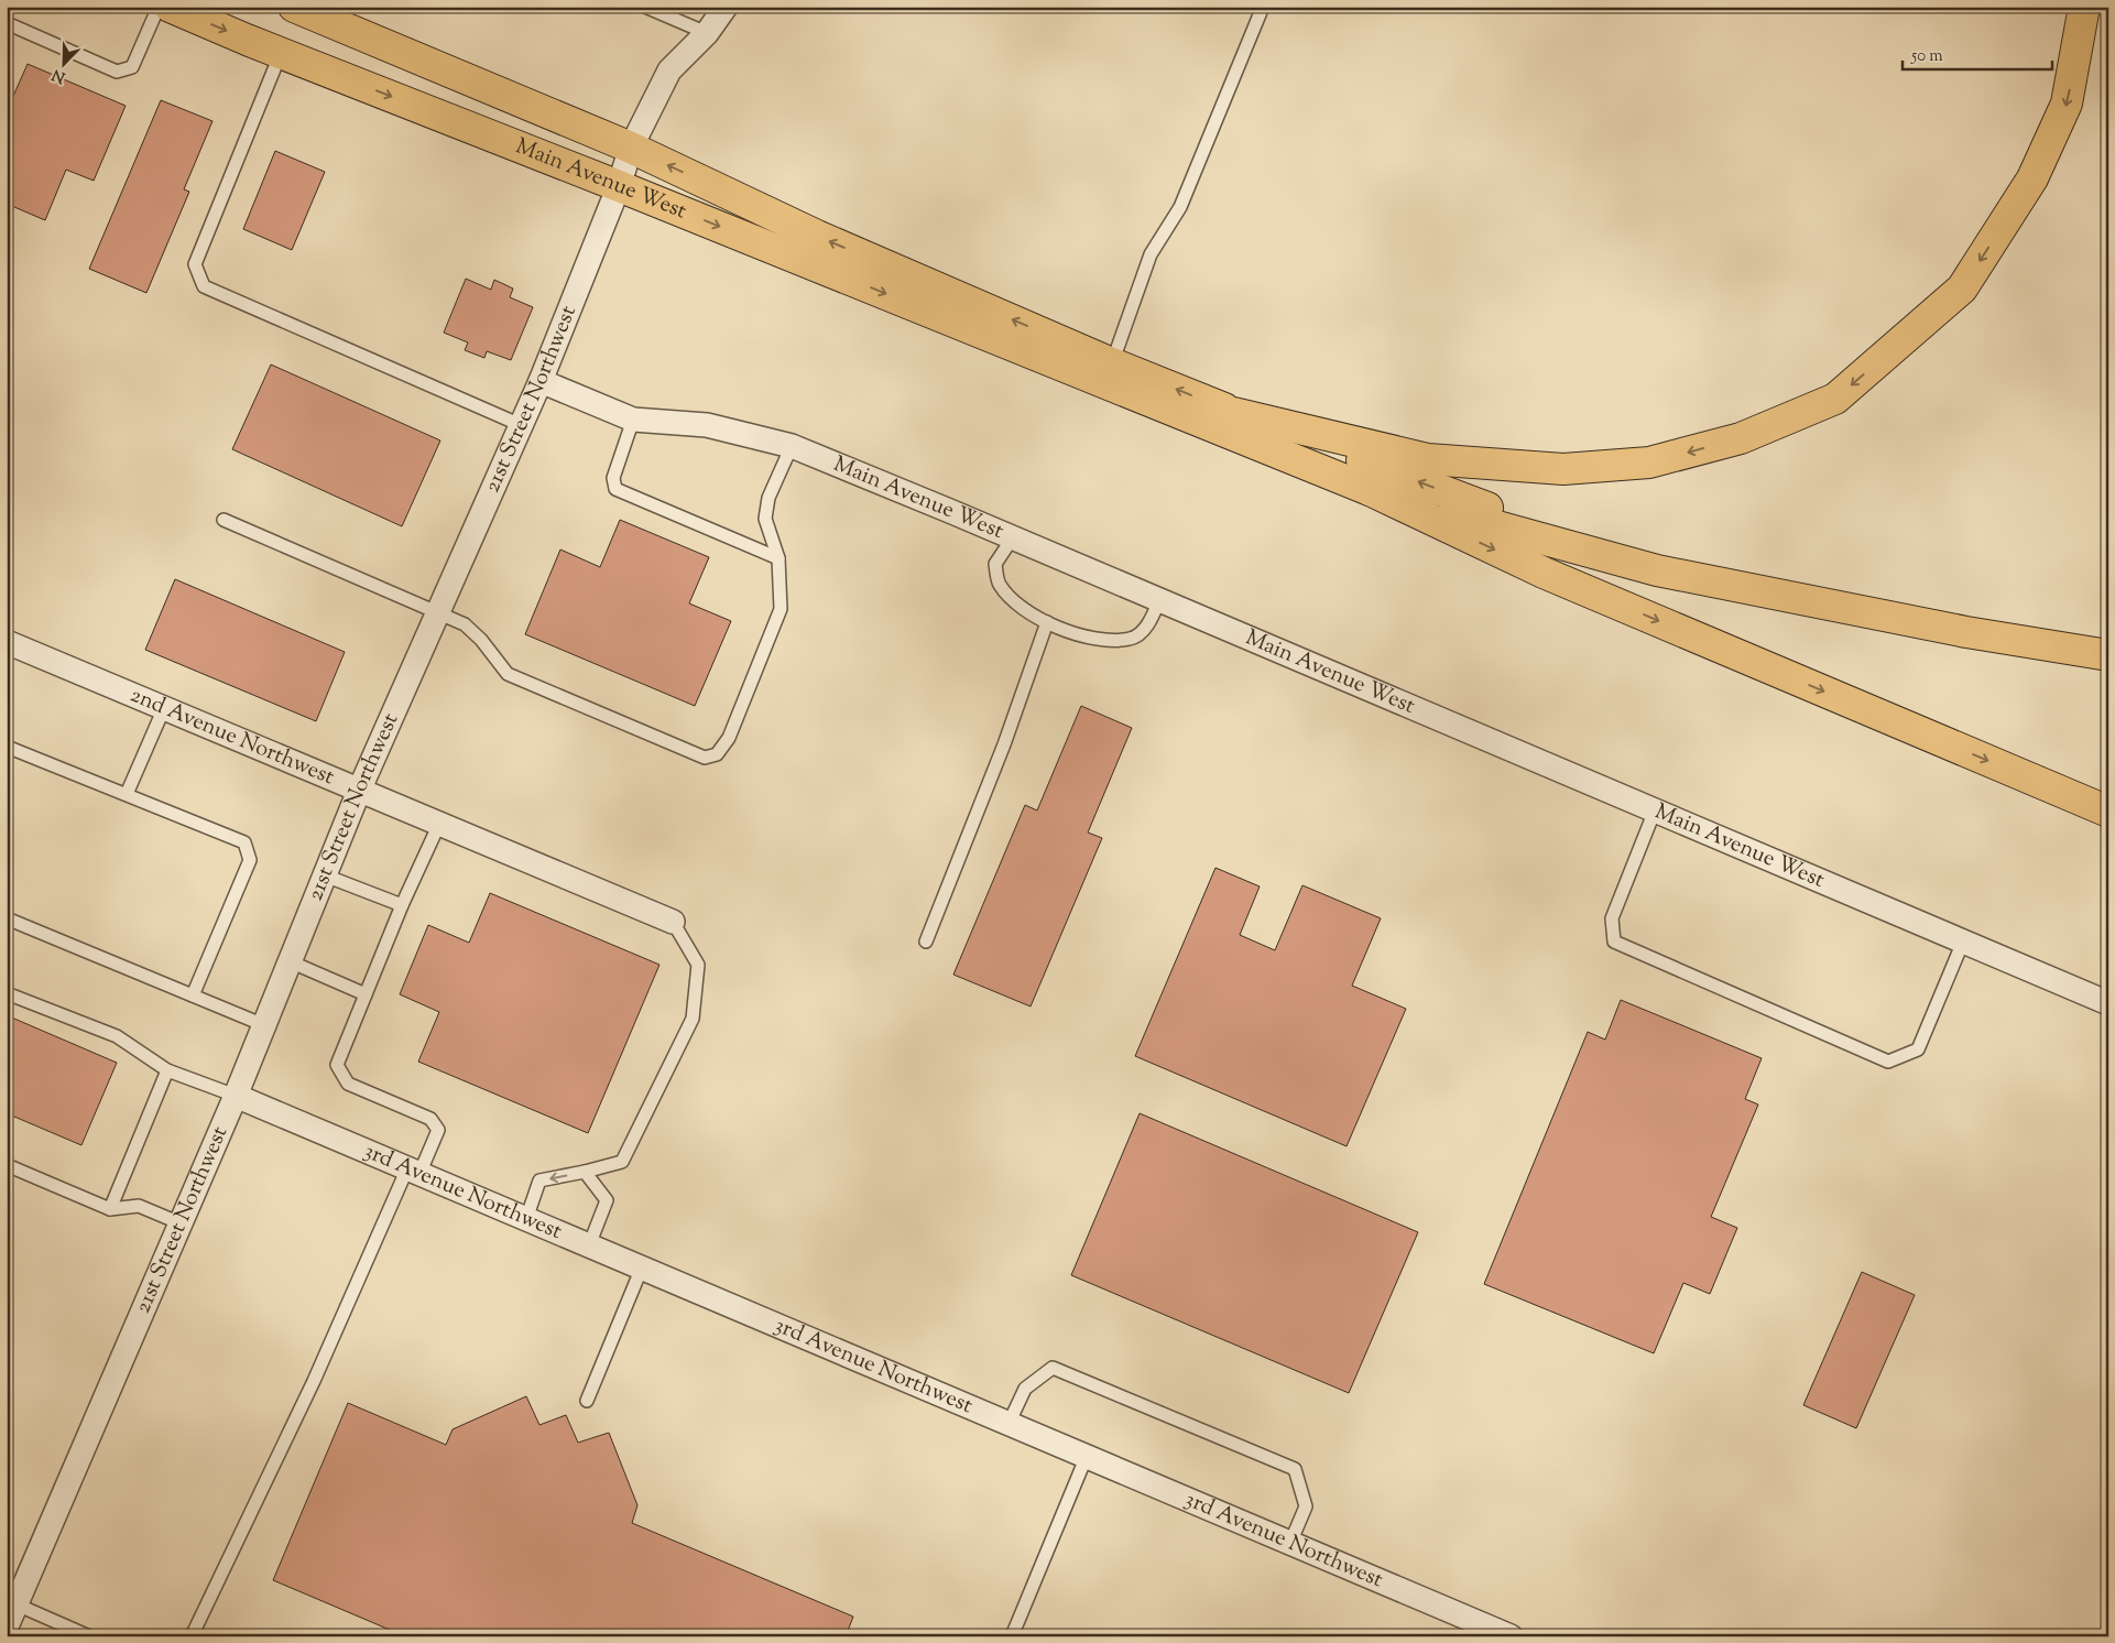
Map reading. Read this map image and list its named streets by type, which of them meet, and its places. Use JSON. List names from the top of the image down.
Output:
{
  "streets": {
    "main road": ["Main Avenue West"],
    "street": ["21st Street Northwest", "2nd Avenue Northwest", "3rd Avenue Northwest"]
  },
  "crossings": [
    ["Main Avenue West", "21st Street Northwest"],
    ["21st Street Northwest", "2nd Avenue Northwest"],
    ["21st Street Northwest", "3rd Avenue Northwest"]
  ],
  "scale_bar": "50 m",
  "north": "bottom left"
}
